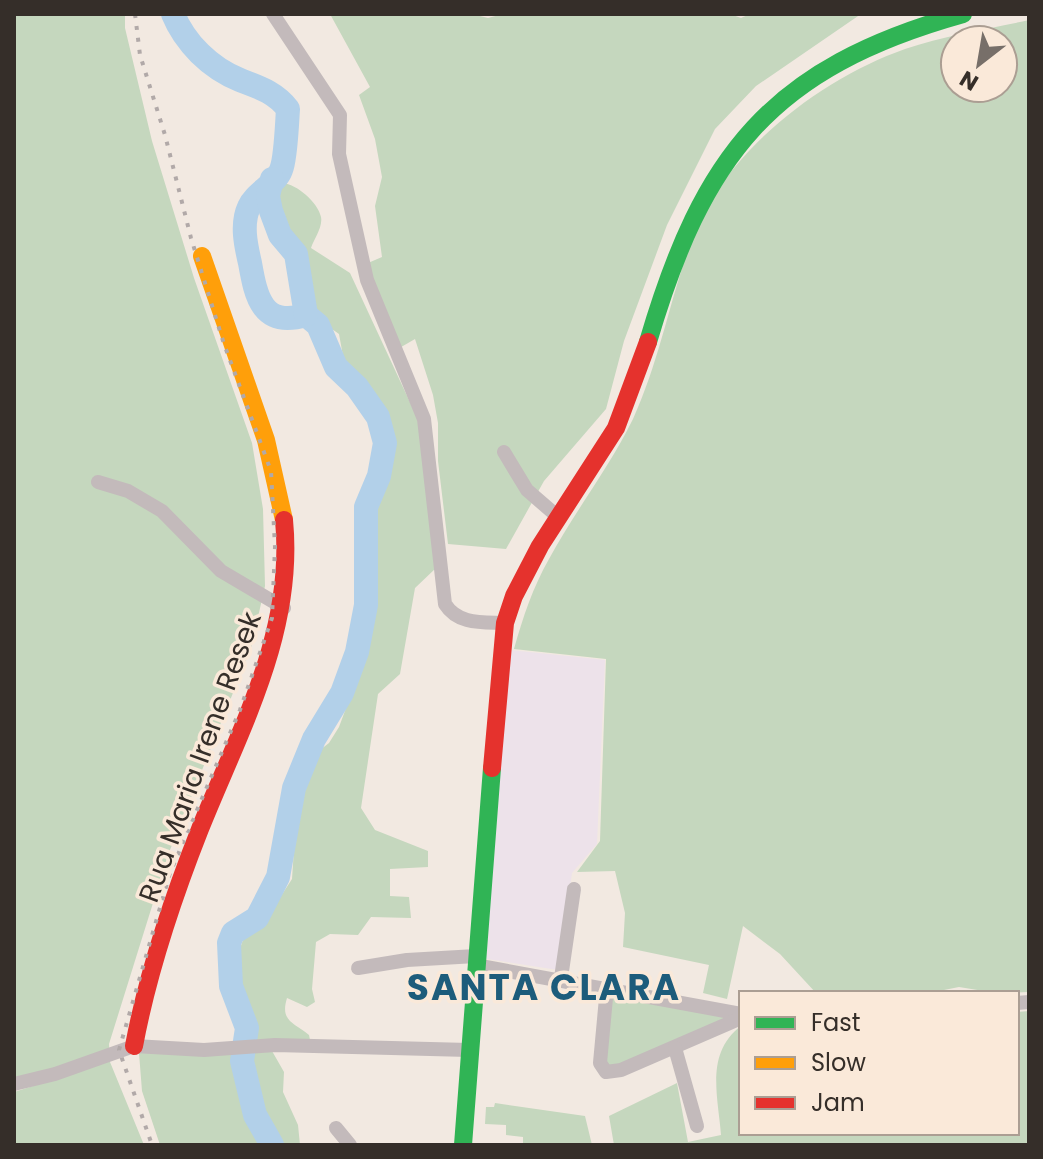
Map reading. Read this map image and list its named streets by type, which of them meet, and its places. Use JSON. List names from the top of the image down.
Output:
{
  "streets": {
    "main road": ["Rua Maria Irene Resek"]
  },
  "districts": ["SANTA CLARA"],
  "legend": ["Fast", "Slow", "Jam"],
  "north": "bottom left"
}
